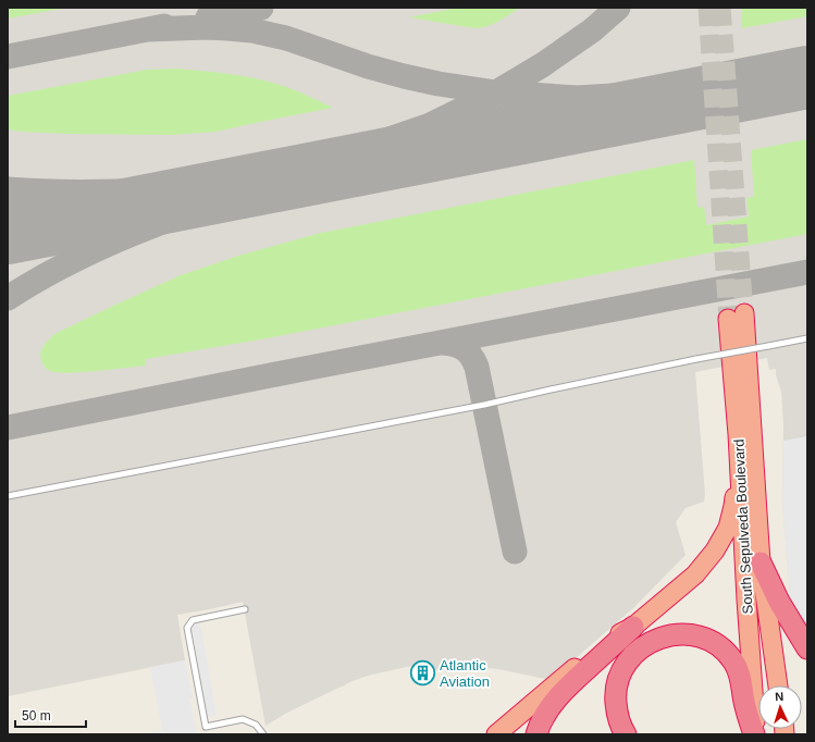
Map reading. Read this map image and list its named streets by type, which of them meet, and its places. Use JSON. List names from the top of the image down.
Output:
{
  "streets": {
    "highway": ["South Sepulveda Boulevard"]
  },
  "places": {
    "building": ["Atlantic Aviation"]
  },
  "scale_bar": "50 m",
  "north": "top"
}
